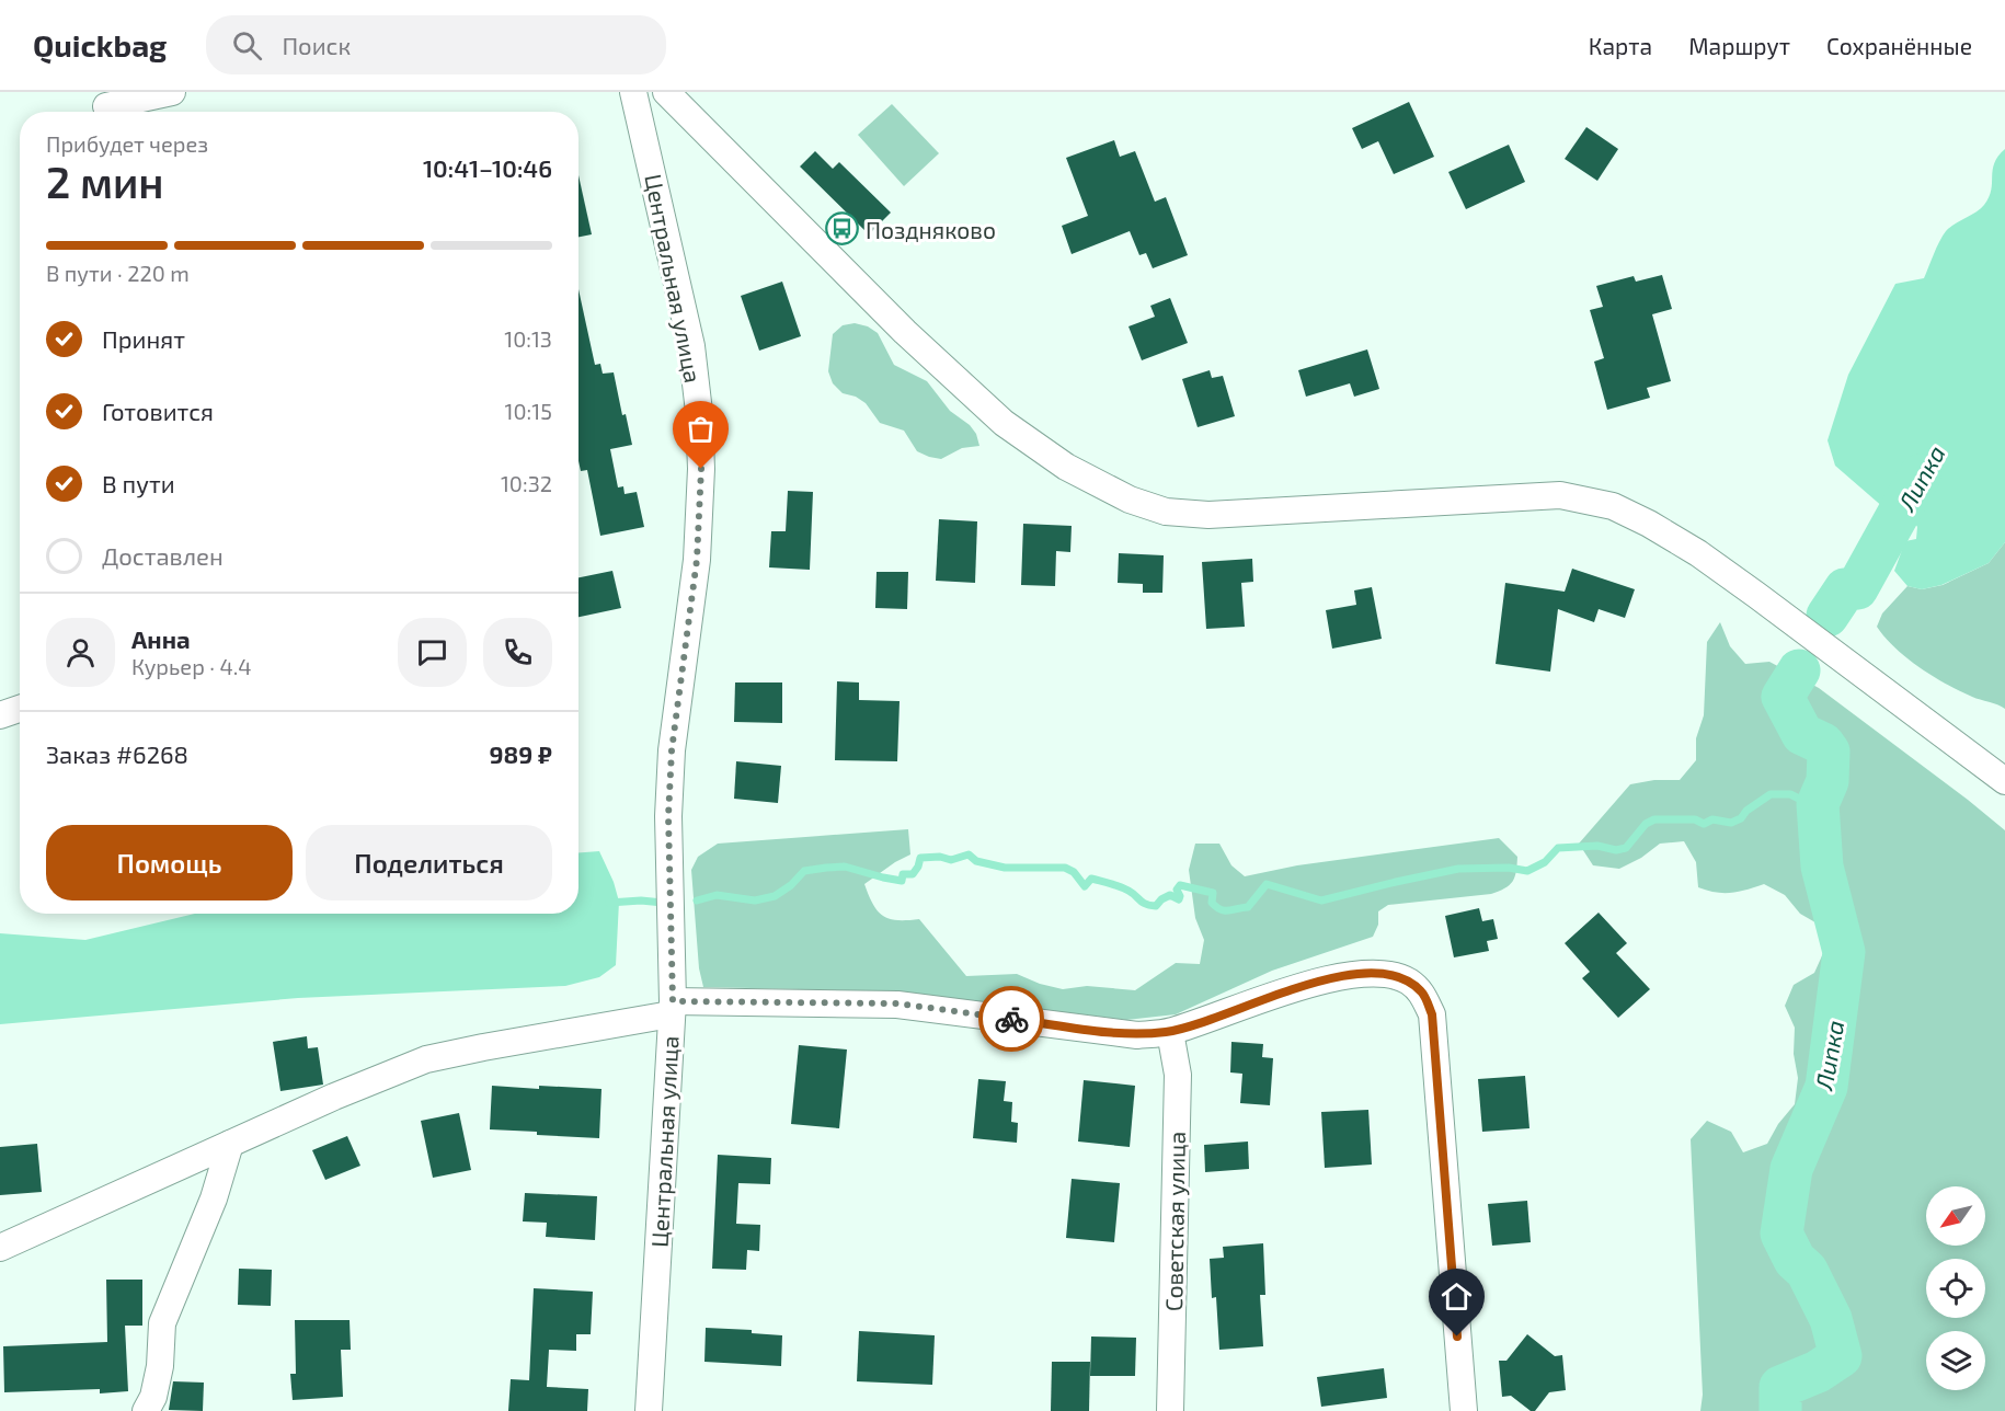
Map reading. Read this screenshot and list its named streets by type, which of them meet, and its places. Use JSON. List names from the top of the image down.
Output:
{
  "streets": {
    "street": ["Центральная улица", "Советская улица"]
  },
  "water": ["Липка"],
  "places": {
    "bus stop": ["Поздняково"]
  },
  "north": "bottom left",
  "page": {
    "header": "Quickbag",
    "search": "Поиск",
    "nav": ["Карта", "Маршрут", "Сохранённые"],
    "heading": ["2 мин", "Прибудет через", "10:41–10:46"],
    "panel": [
      "Анна",
      "Курьер · 4.4",
      "Заказ #6268",
      "989 ₽"
    ],
    "bar": "В пути · 220 m",
    "list": [
      ["Принят", "10:13"],
      ["Готовится", "10:15"],
      ["В пути", "10:32"],
      "Доставлен"
    ],
    "buttons": ["Помощь", "Поделиться"]
  }
}
